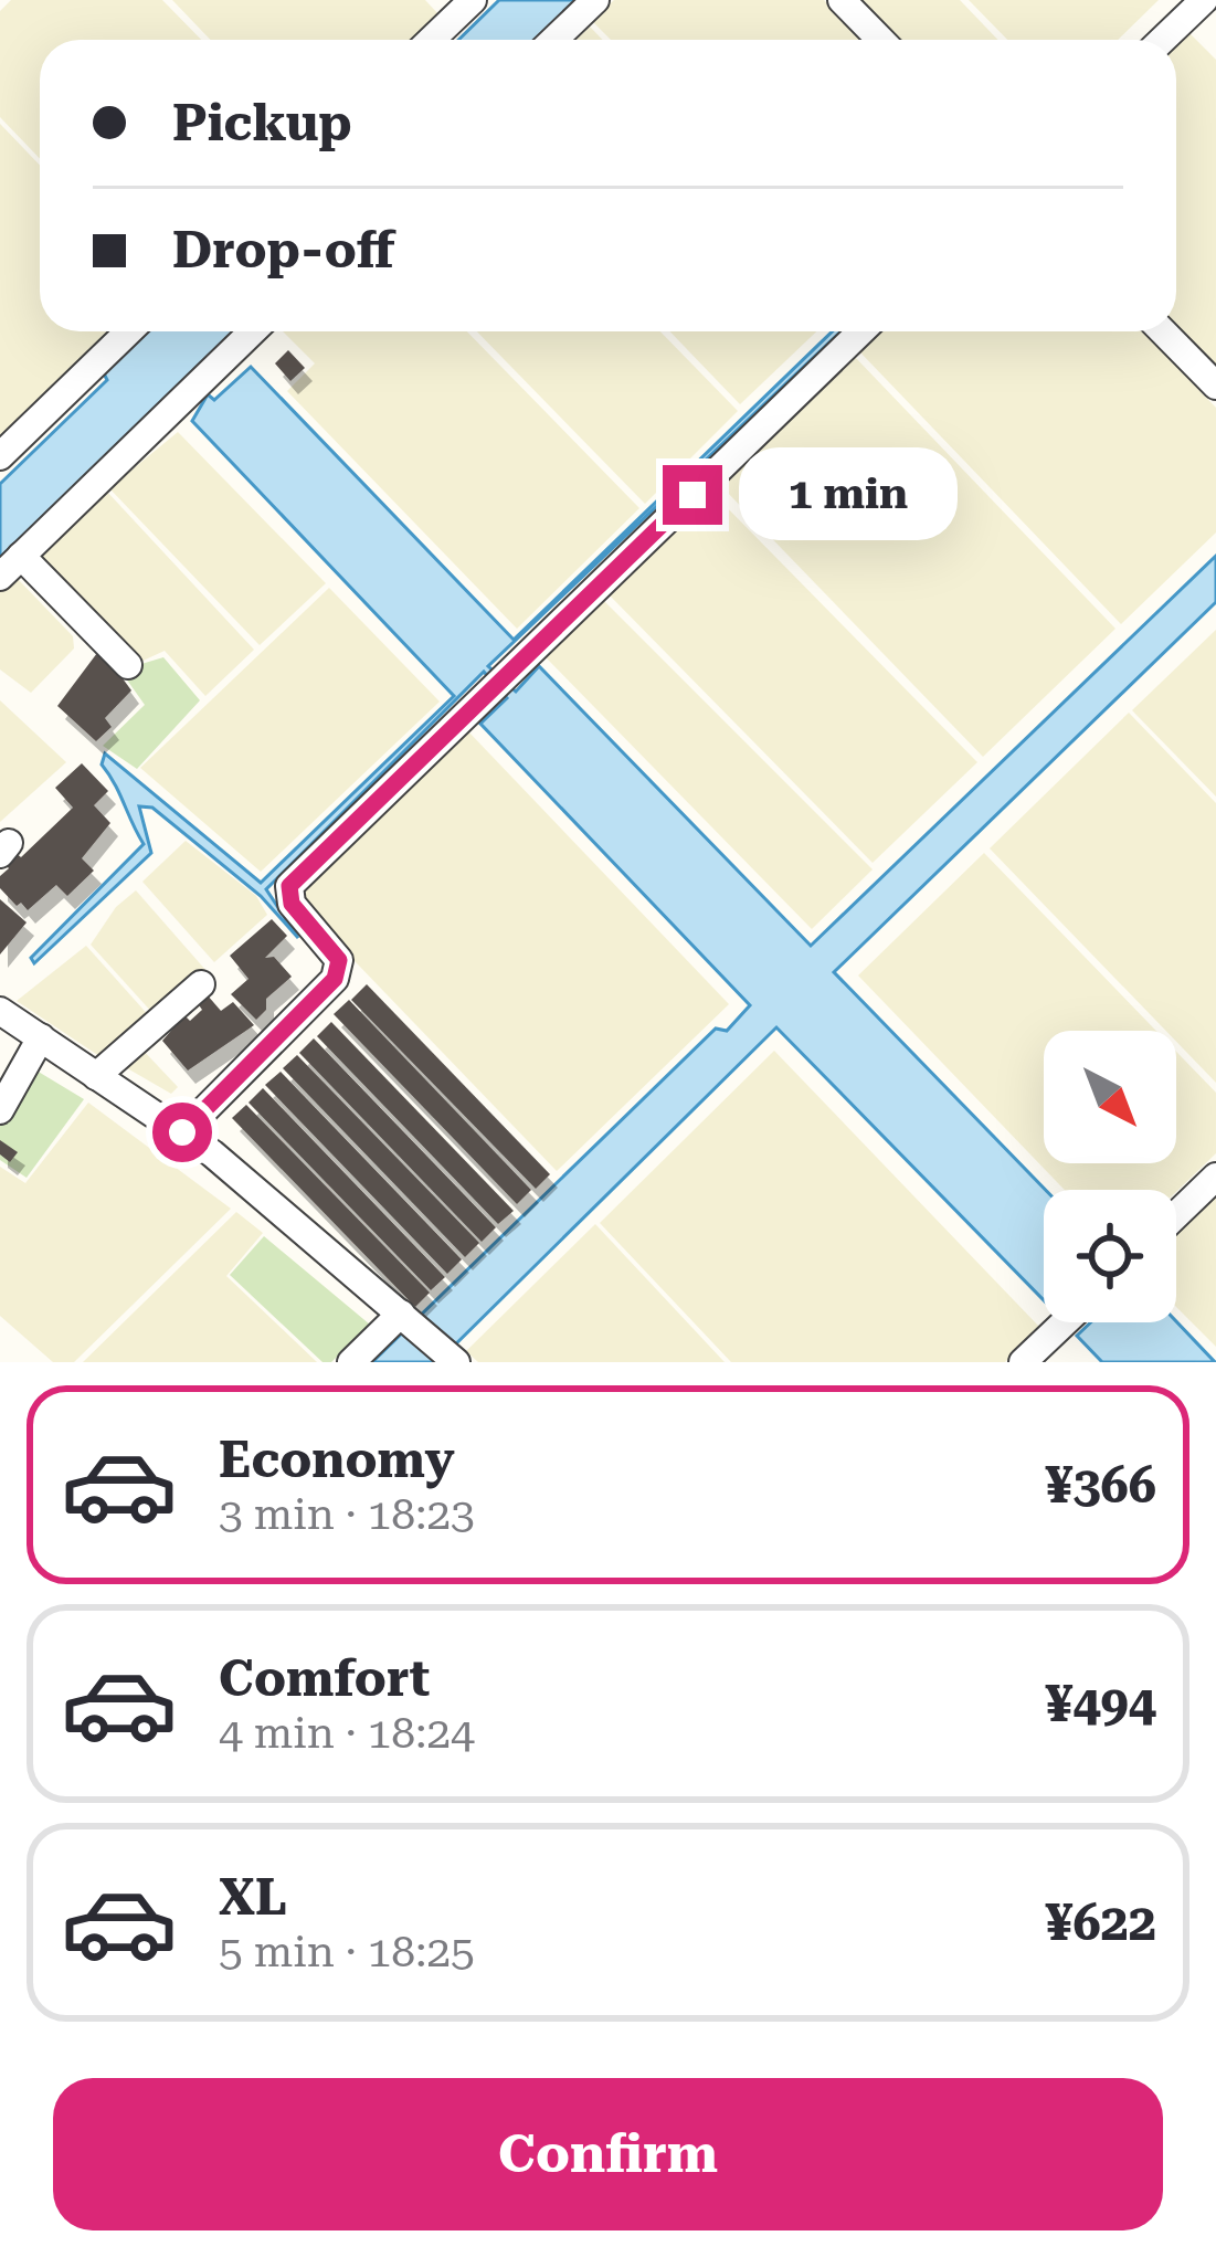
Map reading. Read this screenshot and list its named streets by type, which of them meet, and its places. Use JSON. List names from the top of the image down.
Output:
{
  "north": "bottom right",
  "page": {
    "banner": ["Pickup", "Drop-off"],
    "bubble": "1 min",
    "list": [
      {
        "name": "Economy",
        "note": "3 min · 18:23",
        "value": "¥366"
      },
      {
        "name": "Comfort",
        "note": "4 min · 18:24",
        "value": "¥494"
      },
      {
        "name": "XL",
        "note": "5 min · 18:25",
        "value": "¥622"
      }
    ],
    "buttons": "Confirm"
  }
}
